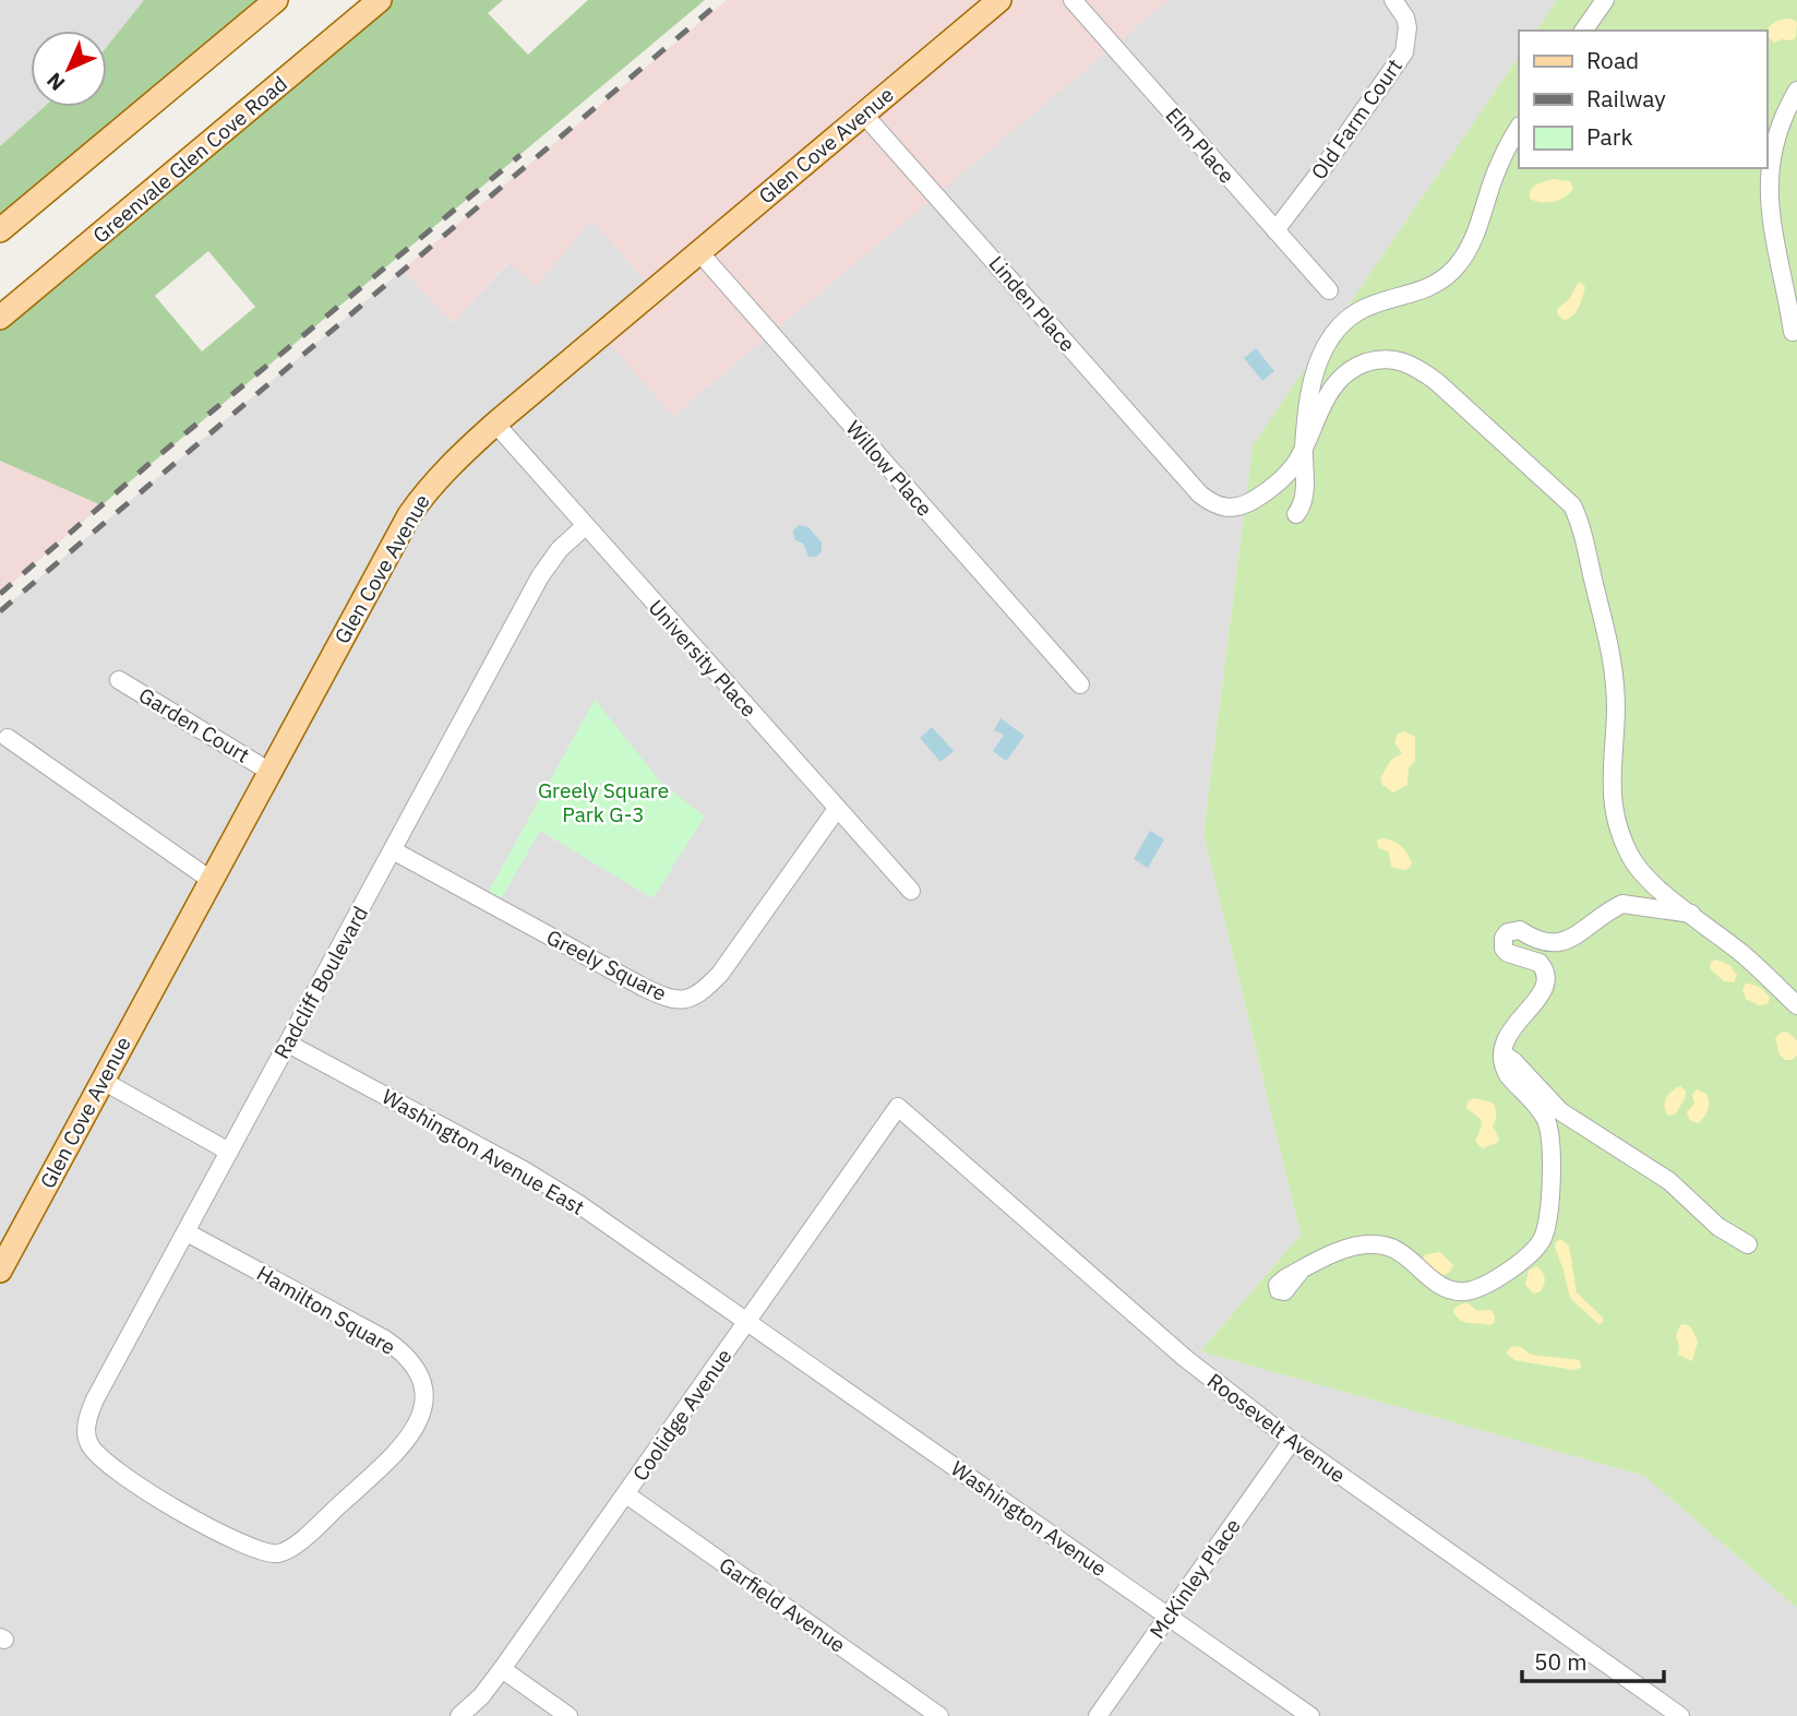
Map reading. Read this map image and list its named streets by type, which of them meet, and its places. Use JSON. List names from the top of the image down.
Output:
{
  "streets": {
    "main road": ["Glen Cove Avenue", "Greenvale Glen Cove Road"],
    "street": [
      "Old Farm Court",
      "Elm Place",
      "Linden Place",
      "Willow Place",
      "University Place",
      "Garden Court",
      "Greely Square",
      "Radcliff Boulevard",
      "Washington Avenue East",
      "Hamilton Square",
      "Coolidge Avenue",
      "Roosevelt Avenue",
      "Washington Avenue",
      "McKinley Place",
      "Garfield Avenue"
    ]
  },
  "crossings": [
    ["Old Farm Court", "Elm Place"],
    ["Glen Cove Avenue", "Linden Place"],
    ["Glen Cove Avenue", "Willow Place"],
    ["Glen Cove Avenue", "University Place"],
    ["Glen Cove Avenue", "Garden Court"],
    ["University Place", "Greely Square"],
    ["University Place", "Radcliff Boulevard"],
    ["Greely Square", "Radcliff Boulevard"],
    ["Radcliff Boulevard", "Washington Avenue East"],
    ["Radcliff Boulevard", "Hamilton Square"],
    ["Washington Avenue East", "Coolidge Avenue"],
    ["Washington Avenue East", "Washington Avenue"],
    ["Coolidge Avenue", "Roosevelt Avenue"],
    ["Coolidge Avenue", "Washington Avenue"],
    ["Coolidge Avenue", "Garfield Avenue"],
    ["Roosevelt Avenue", "McKinley Place"],
    ["Washington Avenue", "McKinley Place"]
  ],
  "parks": ["Greely Square Park G-3"],
  "legend": ["Road", "Railway", "Park"],
  "scale_bar": "50 m",
  "north": "bottom left"
}
